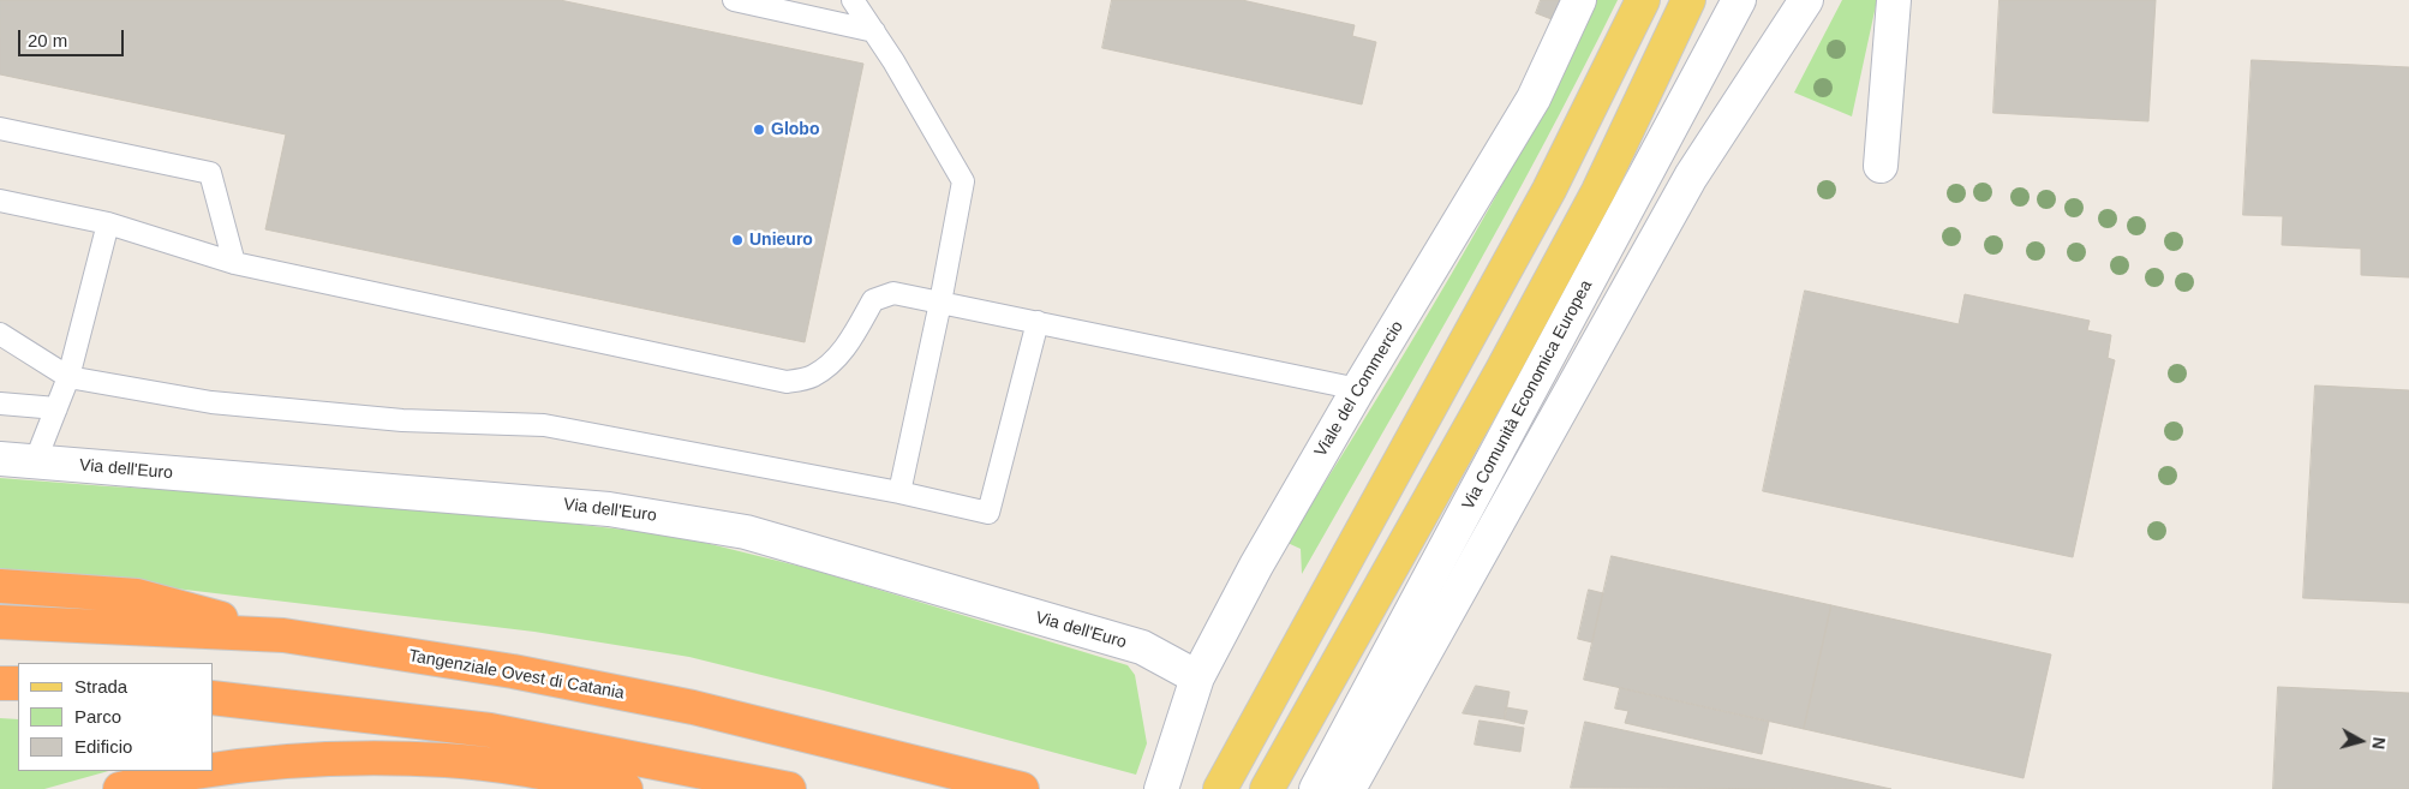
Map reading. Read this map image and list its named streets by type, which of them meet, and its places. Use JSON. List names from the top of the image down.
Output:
{
  "streets": {
    "highway": ["Tangenziale Ovest di Catania"],
    "street": ["Viale del Commercio", "Via Comunità Economica Europea", "Via dell'Euro"]
  },
  "crossings": [
    ["Viale del Commercio", "Via dell'Euro"]
  ],
  "places": ["Globo", "Unieuro"],
  "legend": ["Strada", "Parco", "Edificio"],
  "scale_bar": "20 m",
  "north": "right"
}
